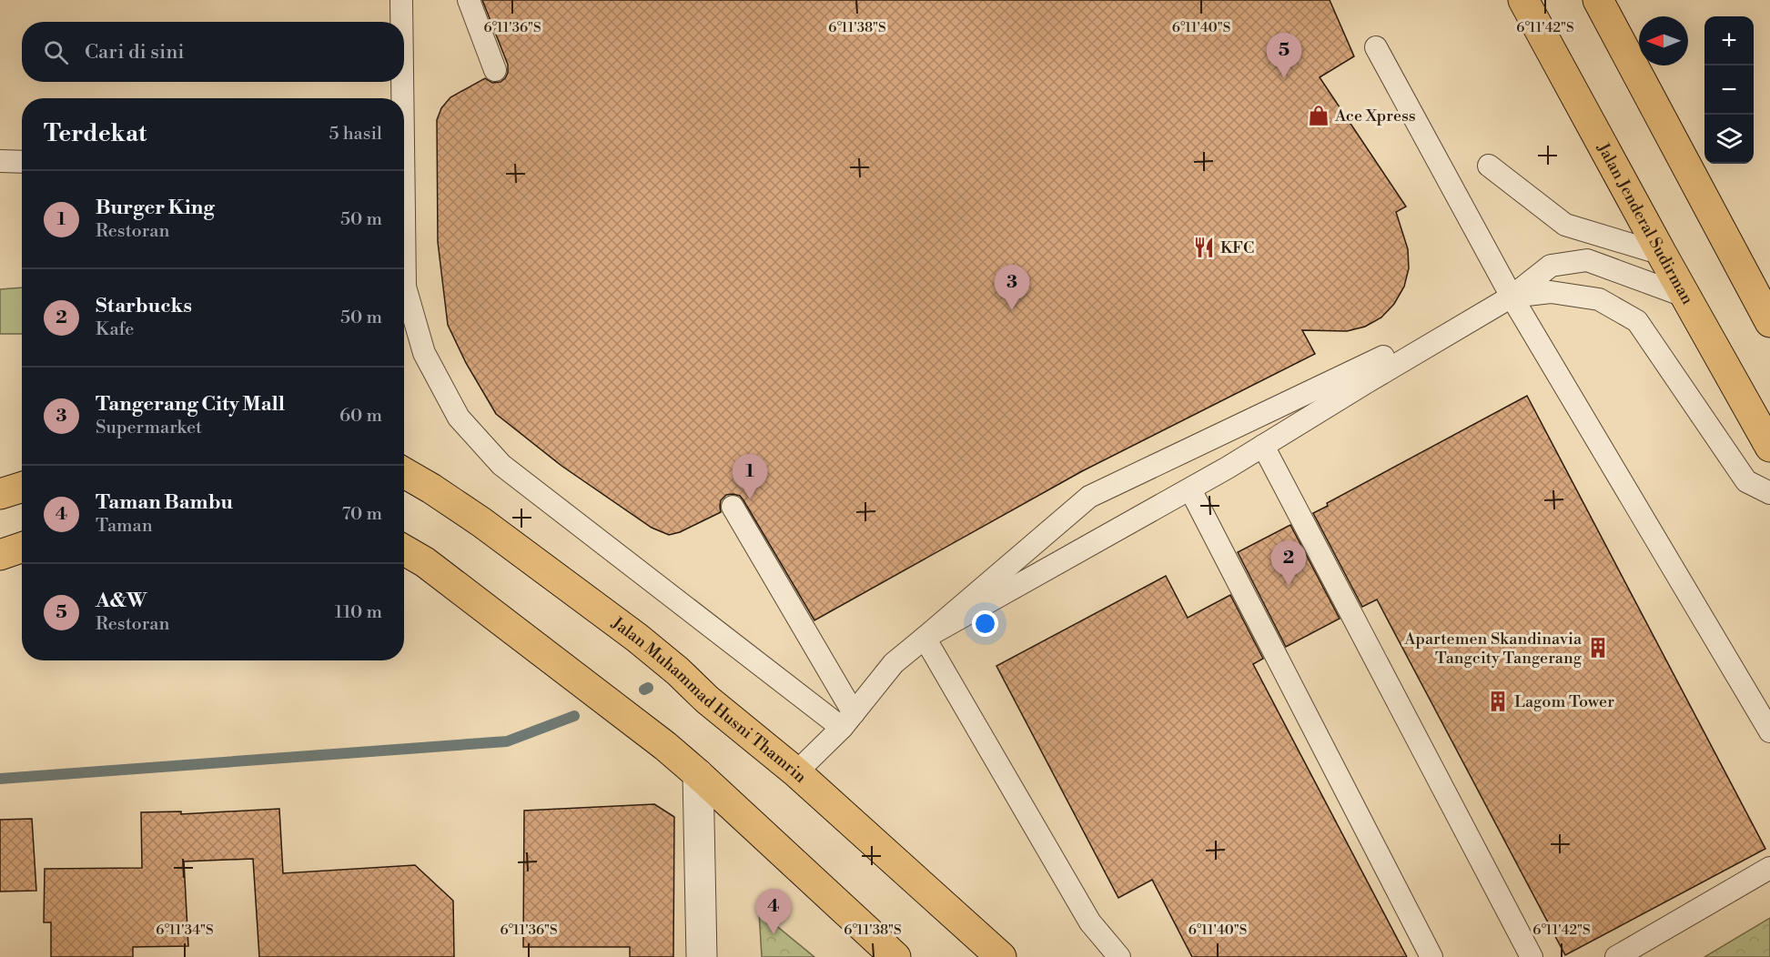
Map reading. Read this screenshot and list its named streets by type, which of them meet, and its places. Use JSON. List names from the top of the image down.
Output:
{
  "streets": {
    "main road": ["Jalan Jenderal Sudirman", "Jalan Muhammad Husni Thamrin"]
  },
  "places": {
    "shop": ["Ace Xpress"],
    "restaurant": ["KFC"],
    "building": ["Apartemen Skandinavia Tangcity Tangerang", "Lagom Tower"]
  },
  "north": "left",
  "page": {
    "map_buttons": ["+", "−"],
    "search": "Cari di sini",
    "pins": [
      "5",
      "3",
      "1",
      "2",
      "4"
    ],
    "heading": ["Terdekat", "5 hasil"],
    "list": [
      {
        "mark": "1",
        "name": "Burger King",
        "note": "Restoran",
        "value": "50 m"
      },
      {
        "mark": "2",
        "name": "Starbucks",
        "note": "Kafe",
        "value": "50 m"
      },
      {
        "mark": "3",
        "name": "Tangerang City Mall",
        "note": "Supermarket",
        "value": "60 m"
      },
      {
        "mark": "4",
        "name": "Taman Bambu",
        "note": "Taman",
        "value": "70 m"
      },
      {
        "mark": "5",
        "name": "A&W",
        "note": "Restoran",
        "value": "110 m"
      }
    ]
  },
  "coordinates": [
    "6°11'36\"S",
    "6°11'38\"S",
    "6°11'40\"S",
    "6°11'42\"S",
    "6°11'34\"S"
  ]
}
